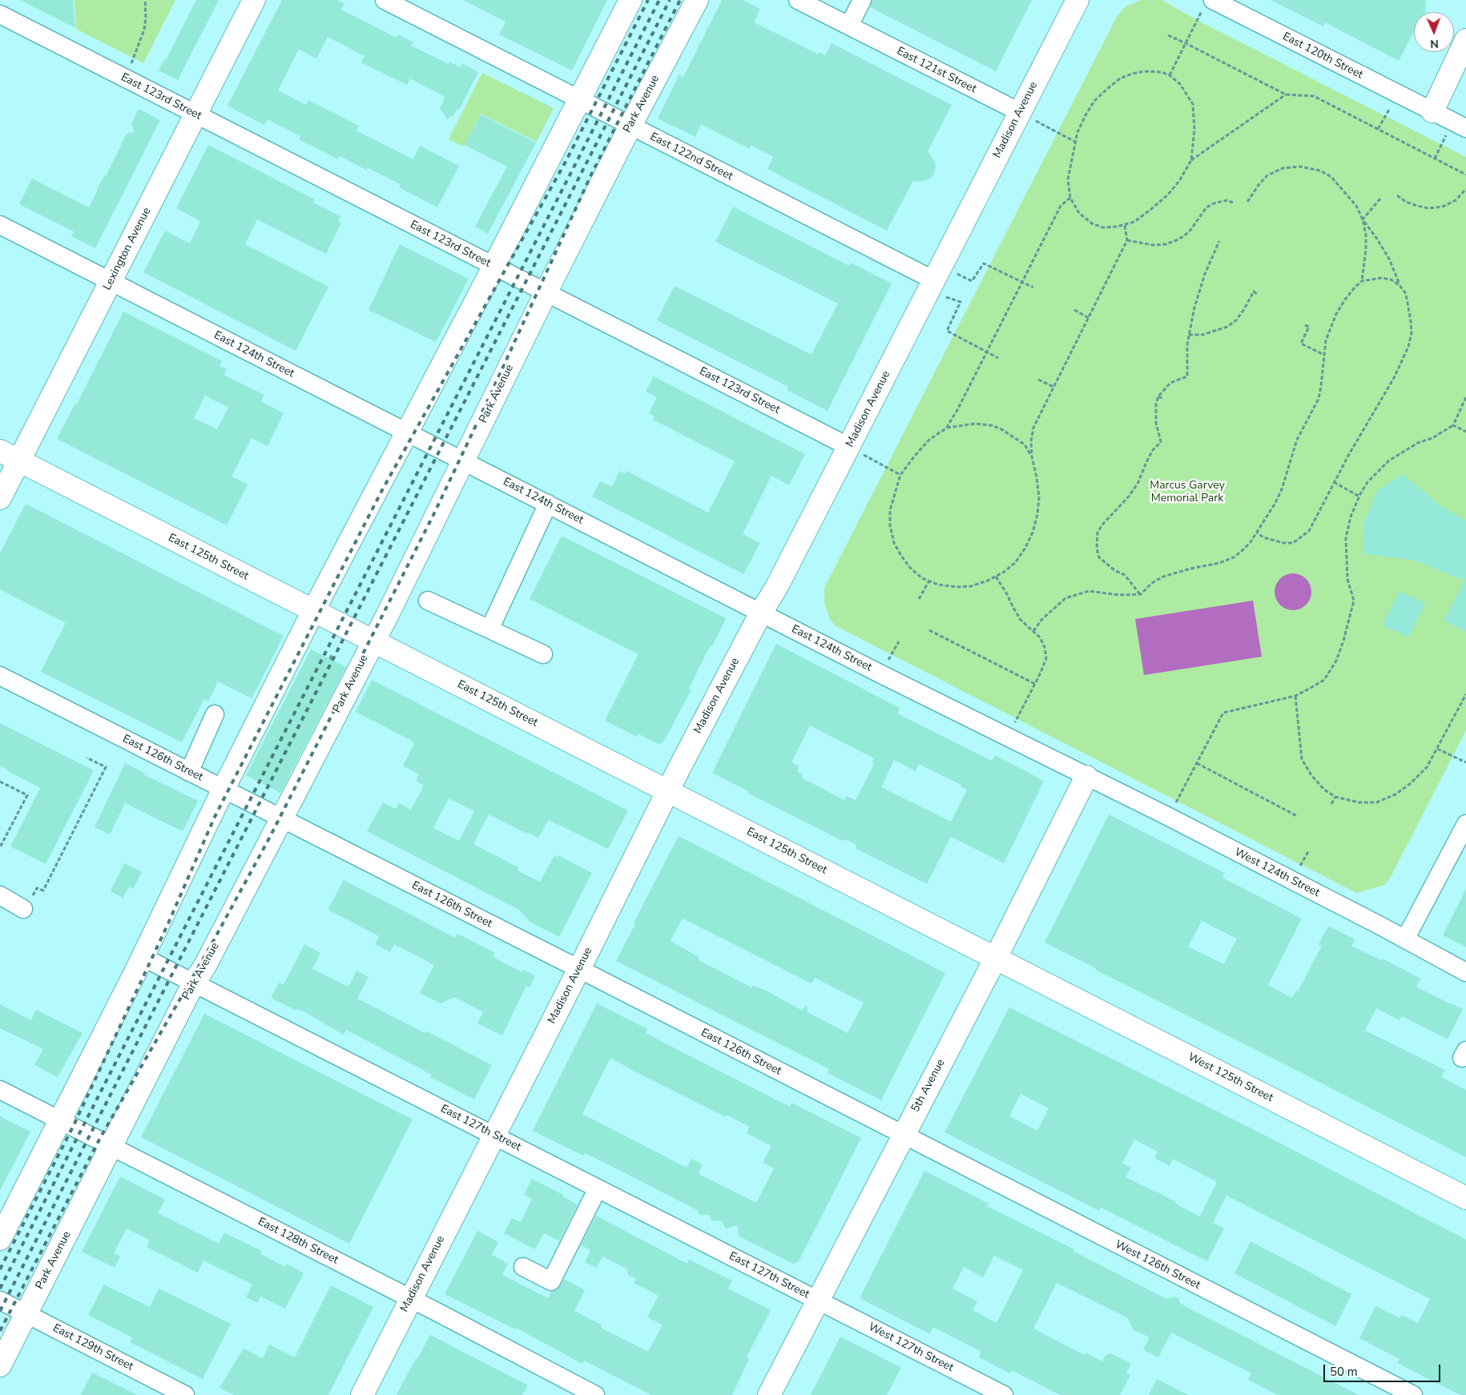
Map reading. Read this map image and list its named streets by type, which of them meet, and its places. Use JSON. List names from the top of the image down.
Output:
{
  "streets": {
    "main road": [
      "Park Avenue",
      "Madison Avenue",
      "Lexington Avenue",
      "East 125th Street",
      "West 125th Street",
      "5th Avenue"
    ],
    "street": [
      "East 120th Street",
      "East 121st Street",
      "East 123rd Street",
      "East 122nd Street",
      "East 124th Street",
      "East 126th Street",
      "West 124th Street",
      "East 127th Street",
      "East 128th Street",
      "West 126th Street",
      "East 129th Street",
      "West 127th Street"
    ]
  },
  "crossings": [
    ["East 121st Street", "Madison Avenue"],
    ["East 123rd Street", "Park Avenue"],
    ["East 123rd Street", "Madison Avenue"],
    ["East 123rd Street", "Lexington Avenue"],
    ["Park Avenue", "East 122nd Street"],
    ["Park Avenue", "East 124th Street"],
    ["Park Avenue", "East 125th Street"],
    ["Park Avenue", "East 126th Street"],
    ["Park Avenue", "East 127th Street"],
    ["Park Avenue", "East 128th Street"],
    ["Park Avenue", "East 129th Street"],
    ["Madison Avenue", "East 122nd Street"],
    ["Madison Avenue", "East 124th Street"],
    ["Madison Avenue", "East 125th Street"],
    ["Madison Avenue", "East 126th Street"],
    ["Madison Avenue", "East 127th Street"],
    ["Madison Avenue", "East 128th Street"],
    ["Lexington Avenue", "East 124th Street"],
    ["Lexington Avenue", "East 125th Street"],
    ["East 124th Street", "West 124th Street"],
    ["East 124th Street", "5th Avenue"],
    ["East 125th Street", "West 125th Street"],
    ["East 125th Street", "5th Avenue"],
    ["East 126th Street", "5th Avenue"],
    ["East 126th Street", "West 126th Street"],
    ["West 124th Street", "5th Avenue"],
    ["West 125th Street", "5th Avenue"],
    ["5th Avenue", "East 127th Street"],
    ["5th Avenue", "West 126th Street"],
    ["5th Avenue", "West 127th Street"],
    ["East 127th Street", "West 127th Street"]
  ],
  "parks": ["Marcus Garvey Memorial Park"],
  "scale_bar": "50 m",
  "north": "bottom"
}
